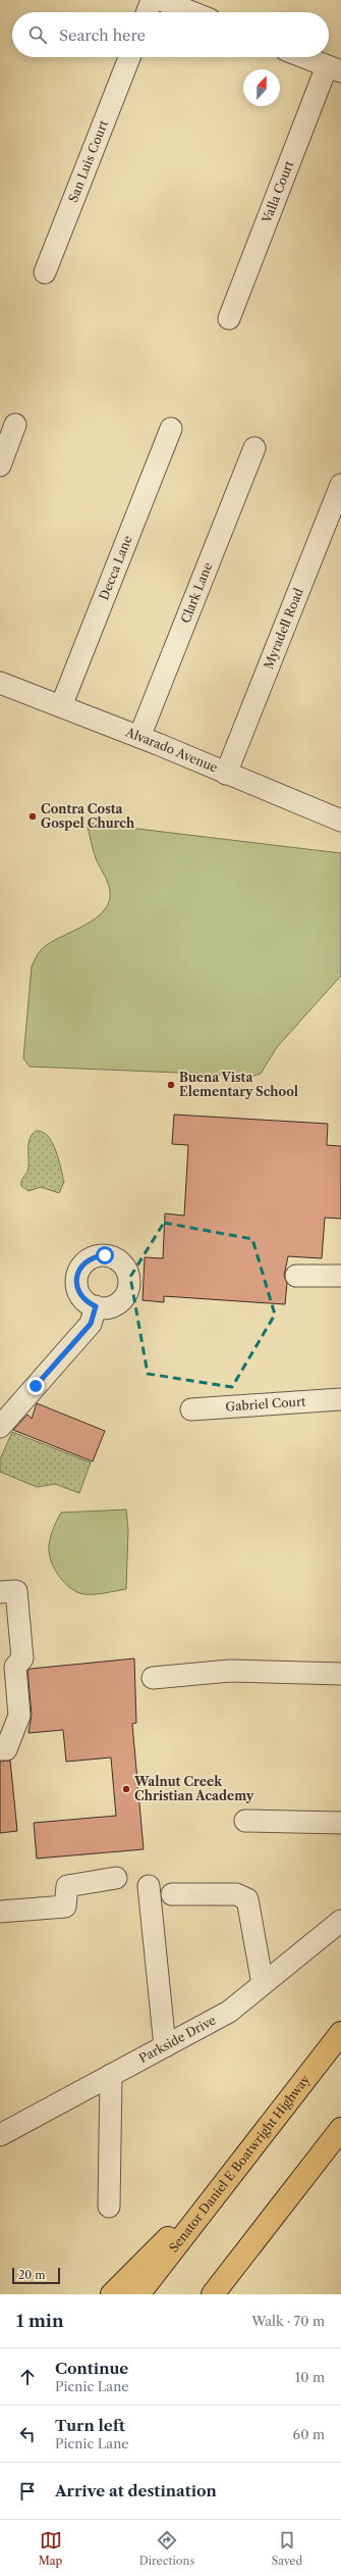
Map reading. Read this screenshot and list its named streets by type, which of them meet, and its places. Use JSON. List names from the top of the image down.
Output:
{
  "streets": {
    "highway": ["Senator Daniel E Boatwright Highway"],
    "street": [
      "San Luis Court",
      "Valla Court",
      "Decca Lane",
      "Clark Lane",
      "Myradell Road",
      "Alvarado Avenue",
      "Gabriel Court",
      "Parkside Drive"
    ]
  },
  "crossings": [
    ["Decca Lane", "Alvarado Avenue"],
    ["Clark Lane", "Alvarado Avenue"],
    ["Myradell Road", "Alvarado Avenue"]
  ],
  "places": ["Contra Costa Gospel Church", "Buena Vista Elementary School", "Walnut Creek Christian Academy"],
  "scale_bar": "20 m",
  "north": "top",
  "page": {
    "search": "Search here",
    "scale": "20 m",
    "heading": ["1 min", "Walk · 70 m"],
    "list": [
      ["Continue", "Picnic Lane", "10 m"],
      ["Turn left", "Picnic Lane", "60 m"],
      "Arrive at destination"
    ],
    "nav": ["Map", "Directions", "Saved"]
  }
}
